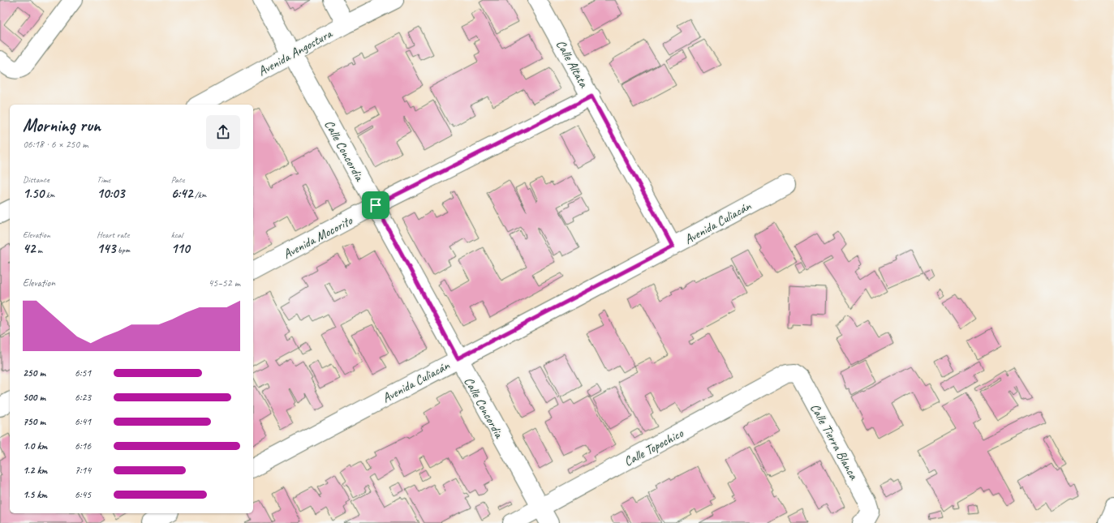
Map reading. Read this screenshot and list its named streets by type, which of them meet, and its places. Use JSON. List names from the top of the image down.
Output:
{
  "streets": {
    "street": [
      "Avenida Angostura",
      "Calle Altata",
      "Calle Concordia",
      "Avenida Culiacán",
      "Avenida Mocorito",
      "Calle Tierra Blanca",
      "Calle Topochico"
    ]
  },
  "crossings": [
    ["Avenida Angostura", "Calle Concordia"],
    ["Calle Altata", "Avenida Culiacán"],
    ["Calle Altata", "Avenida Mocorito"],
    ["Calle Concordia", "Avenida Culiacán"],
    ["Calle Concordia", "Avenida Mocorito"],
    ["Calle Concordia", "Calle Topochico"],
    ["Calle Tierra Blanca", "Calle Topochico"]
  ],
  "page": {
    "heading": ["Morning run", "06:18 · 6 × 250 m"],
    "stats": [
      ["Distance", "1.50 km"],
      ["Time", "10:03"],
      ["Pace", "6:42 /km"],
      ["Elevation", "42 m"],
      ["Heart rate", "143 bpm"],
      ["kcal", "110"]
    ],
    "chart": ["Elevation", "45–52 m"],
    "list": [
      {
        "name": "250 m",
        "note": "6:51"
      },
      {
        "name": "500 m",
        "note": "6:23"
      },
      {
        "name": "750 m",
        "note": "6:41"
      },
      {
        "name": "1.0 km",
        "note": "6:16"
      },
      {
        "name": "1.2 km",
        "note": "7:14"
      },
      {
        "name": "1.5 km",
        "note": "6:45"
      }
    ]
  }
}
